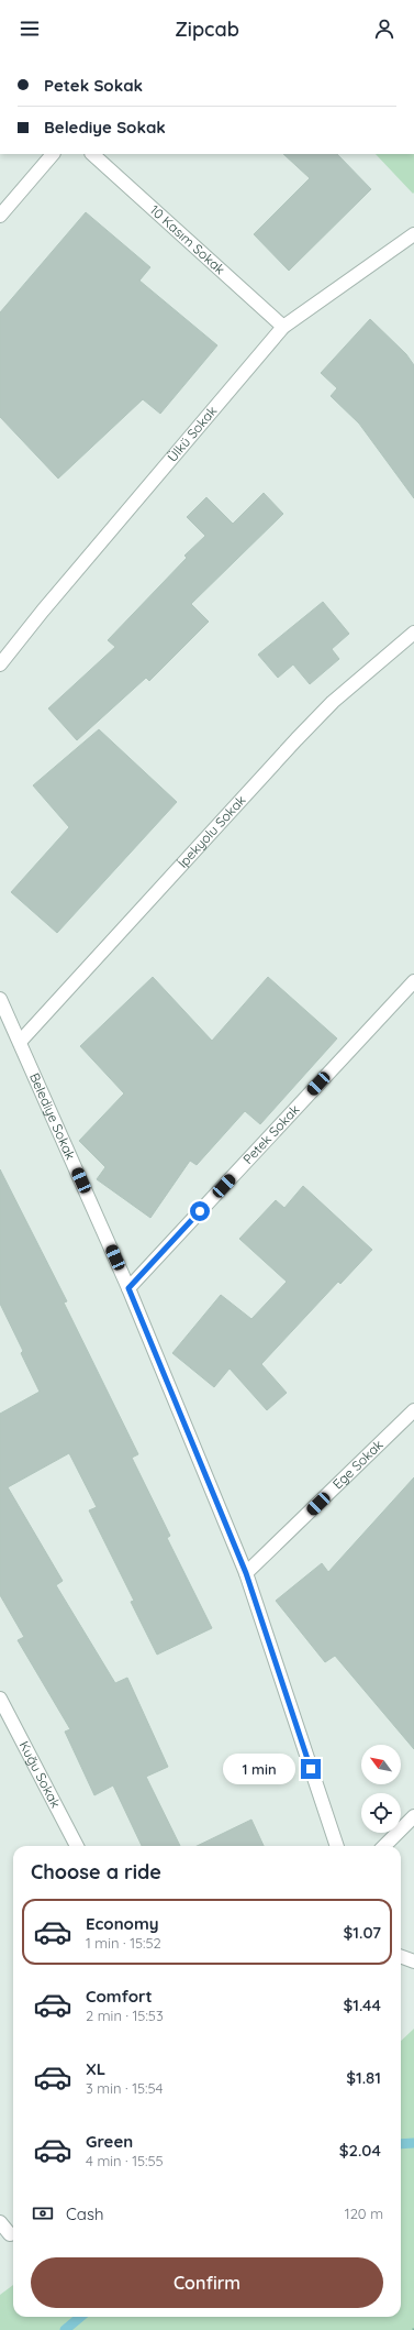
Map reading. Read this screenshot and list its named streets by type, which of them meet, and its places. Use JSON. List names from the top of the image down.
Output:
{
  "streets": {
    "street": [
      "10 Kasım Sokak",
      "Ülkü Sokak",
      "İpekyolu Sokak",
      "Belediye Sokak",
      "Petek Sokak",
      "Ege Sokak",
      "Kuğu Sokak"
    ]
  },
  "crossings": [
    ["10 Kasım Sokak", "Ülkü Sokak"],
    ["İpekyolu Sokak", "Belediye Sokak"],
    ["Belediye Sokak", "Petek Sokak"],
    ["Belediye Sokak", "Ege Sokak"]
  ],
  "north": "top left",
  "page": {
    "header": "Zipcab",
    "banner": ["Petek Sokak", "Belediye Sokak"],
    "bubble": "1 min",
    "heading": "Choose a ride",
    "list": [
      {
        "name": "Economy",
        "note": "1 min · 15:52",
        "value": "$1.07"
      },
      {
        "name": "Comfort",
        "note": "2 min · 15:53",
        "value": "$1.44"
      },
      {
        "name": "XL",
        "note": "3 min · 15:54",
        "value": "$1.81"
      },
      {
        "name": "Green",
        "note": "4 min · 15:55",
        "value": "$2.04"
      }
    ],
    "pay": ["Cash", "120 m"],
    "buttons": "Confirm"
  }
}
